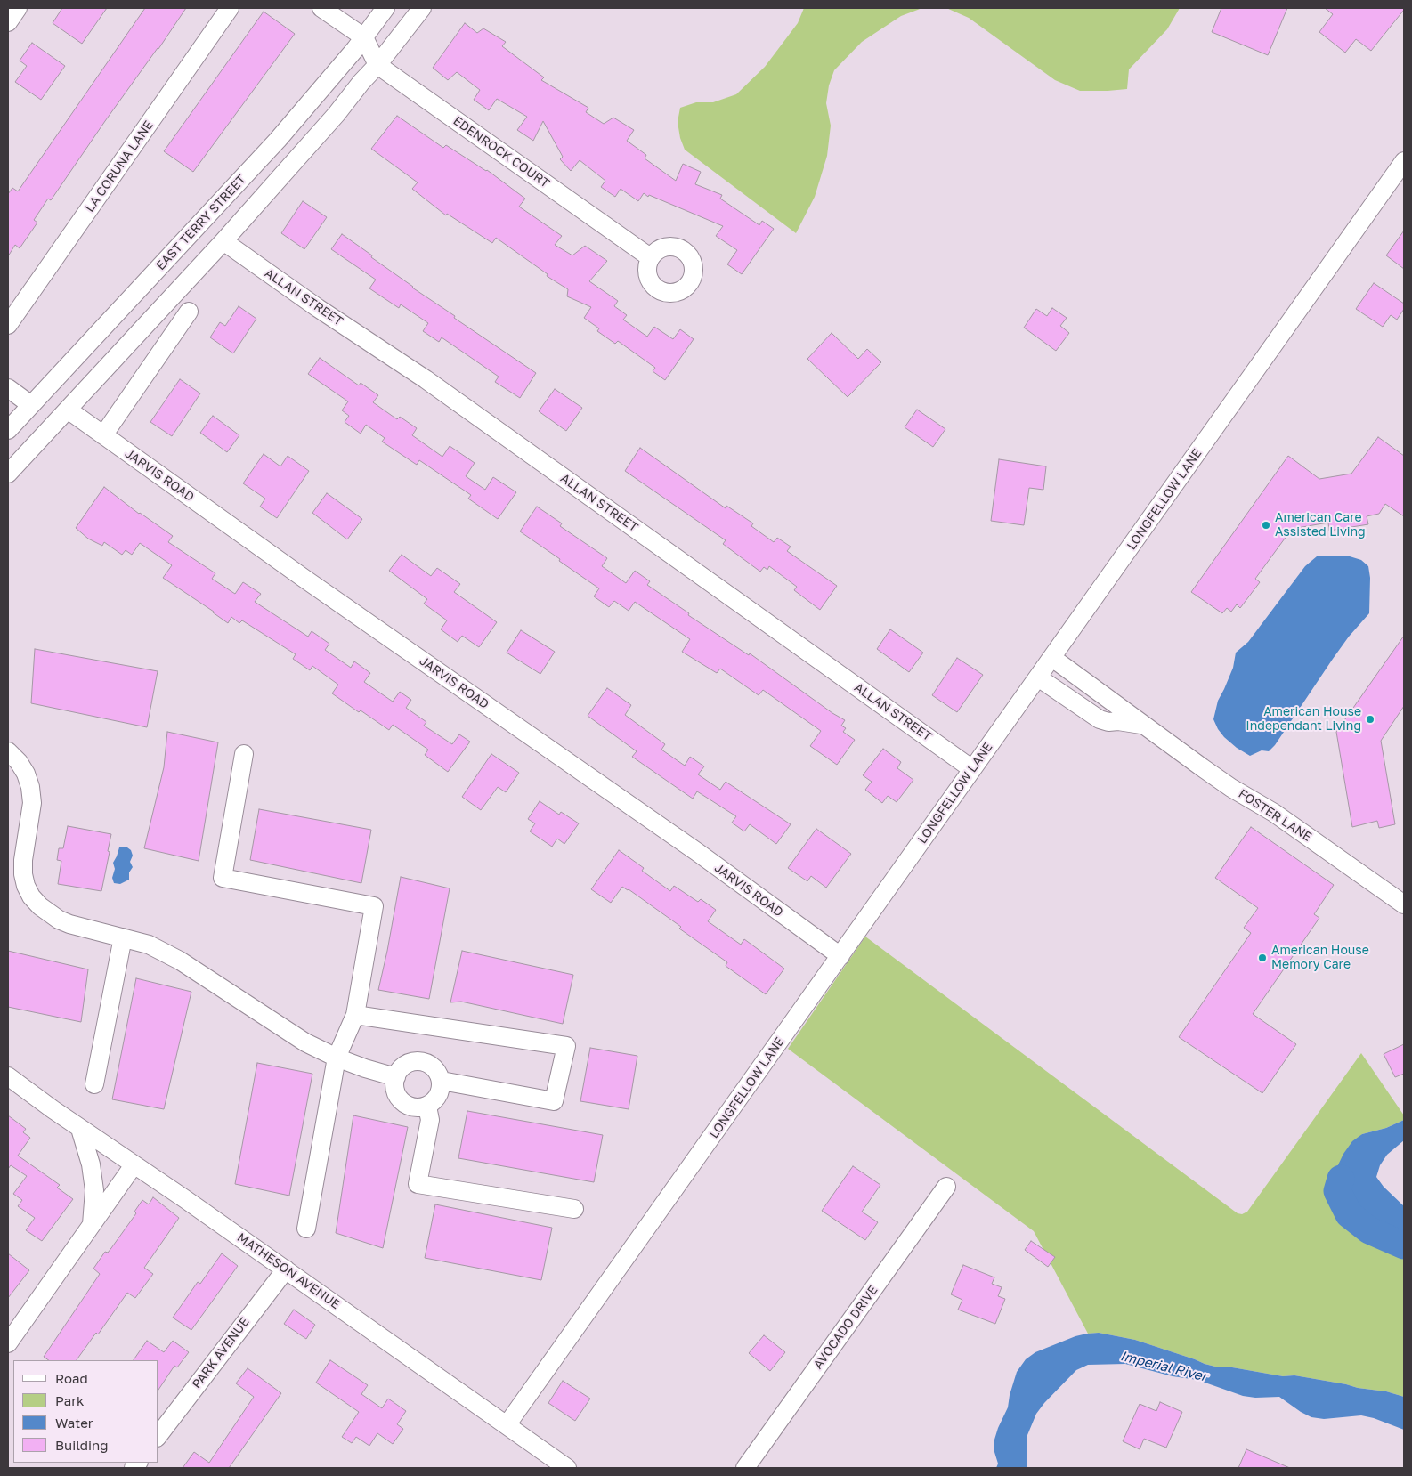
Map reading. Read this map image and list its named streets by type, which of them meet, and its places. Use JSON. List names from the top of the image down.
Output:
{
  "streets": {
    "street": [
      "EDENROCK COURT",
      "LA CORUNA LANE",
      "EAST TERRY STREET",
      "ALLAN STREET",
      "JARVIS ROAD",
      "LONGFELLOW LANE",
      "FOSTER LANE",
      "MATHESON AVENUE",
      "AVOCADO DRIVE",
      "PARK AVENUE"
    ]
  },
  "crossings": [
    ["EDENROCK COURT", "EAST TERRY STREET"],
    ["ALLAN STREET", "LONGFELLOW LANE"],
    ["JARVIS ROAD", "LONGFELLOW LANE"],
    ["LONGFELLOW LANE", "FOSTER LANE"],
    ["LONGFELLOW LANE", "MATHESON AVENUE"],
    ["MATHESON AVENUE", "PARK AVENUE"]
  ],
  "water": ["Imperial River"],
  "places": ["American Care Assisted Living", "American House Independant Living", "American House Memory Care"],
  "legend": [
    "Road",
    "Park",
    "Water",
    "Building"
  ]
}
